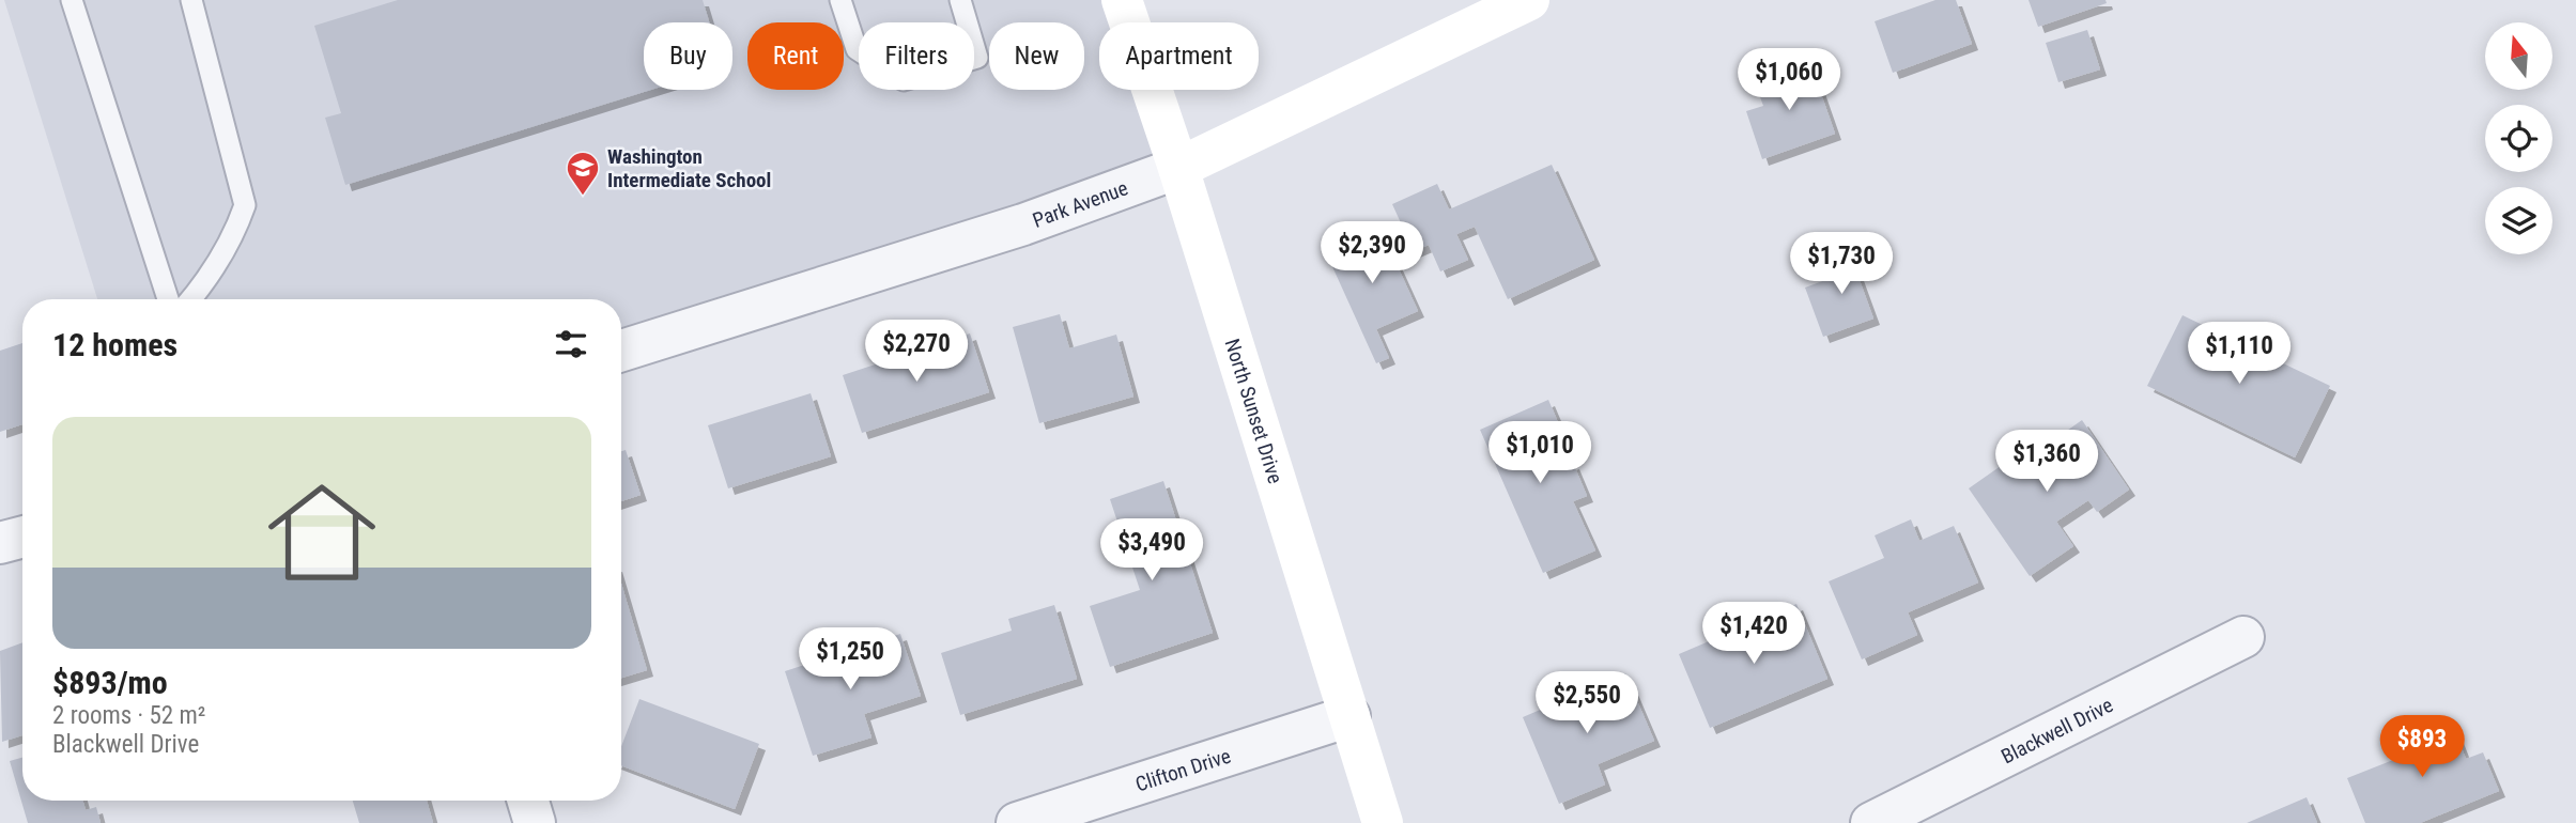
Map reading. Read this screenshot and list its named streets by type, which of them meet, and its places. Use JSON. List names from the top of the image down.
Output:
{
  "streets": {
    "main road": ["Park Avenue", "North Sunset Drive"],
    "street": ["Blackwell Drive", "Clifton Drive"]
  },
  "crossings": [
    ["Park Avenue", "North Sunset Drive"],
    ["North Sunset Drive", "Clifton Drive"]
  ],
  "places": {
    "school or university": ["Washington Intermediate School"]
  },
  "north": "top",
  "page": {
    "chip": [
      "Buy",
      "Rent",
      "Filters",
      "New",
      "Apartment"
    ],
    "price": [
      "$1,060",
      "$2,390",
      "$1,730",
      "$2,270",
      "$1,110",
      "$1,010",
      "$1,360",
      "$3,490",
      "$1,420",
      "$1,250",
      "$2,550",
      "$893"
    ],
    "heading": "12 homes",
    "list": [
      {
        "name": "$893/mo",
        "note": "2 rooms · 52 m² · Blackwell Drive"
      }
    ]
  }
}
